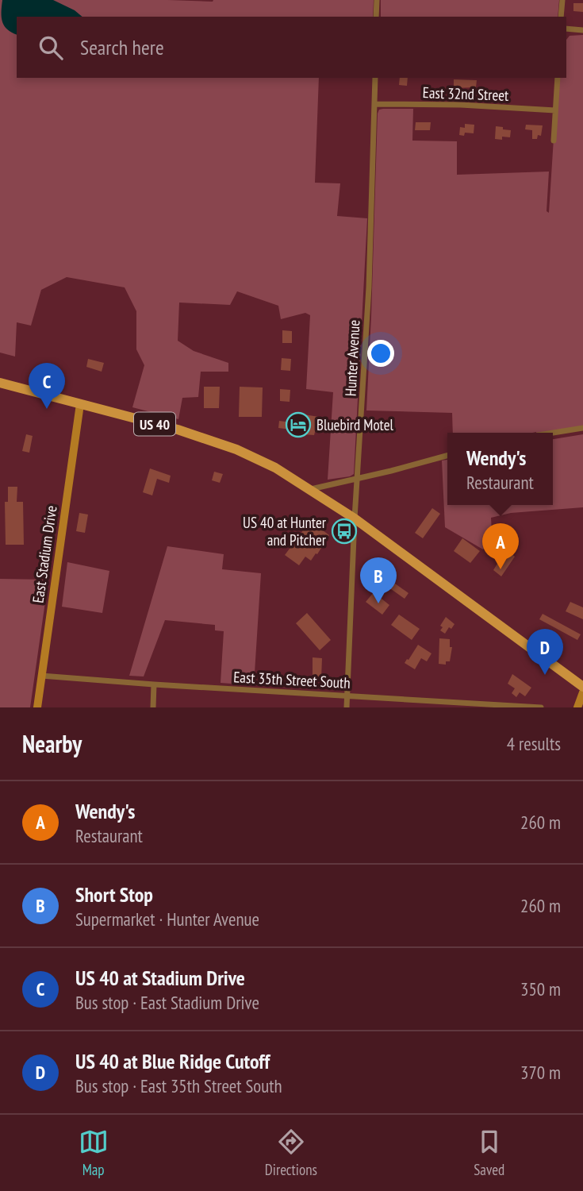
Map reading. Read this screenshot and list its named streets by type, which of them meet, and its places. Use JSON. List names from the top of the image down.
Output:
{
  "streets": {
    "main road": ["US 40", "East Stadium Drive"],
    "street": ["East 32nd Street", "Hunter Avenue", "East 35th Street South"]
  },
  "crossings": [
    ["East 32nd Street", "Hunter Avenue"],
    ["Hunter Avenue", "US 40"],
    ["Hunter Avenue", "East 35th Street South"],
    ["US 40", "East Stadium Drive"],
    ["East Stadium Drive", "East 35th Street South"]
  ],
  "places": {
    "hotel": ["Bluebird Motel"],
    "bus stop": ["US 40 at Hunter and Pitcher"]
  },
  "page": {
    "search": "Search here",
    "pins": [
      "C",
      "A",
      "B",
      "D"
    ],
    "popup": ["Wendy's", "Restaurant"],
    "heading": ["Nearby", "4 results"],
    "list": [
      {
        "mark": "A",
        "name": "Wendy's",
        "note": "Restaurant",
        "value": "260 m"
      },
      {
        "mark": "B",
        "name": "Short Stop",
        "note": "Supermarket · Hunter Avenue",
        "value": "260 m"
      },
      {
        "mark": "C",
        "name": "US 40 at Stadium Drive",
        "note": "Bus stop · East Stadium Drive",
        "value": "350 m"
      },
      {
        "mark": "D",
        "name": "US 40 at Blue Ridge Cutoff",
        "note": "Bus stop · East 35th Street South",
        "value": "370 m"
      }
    ],
    "nav": ["Map", "Directions", "Saved"]
  }
}
